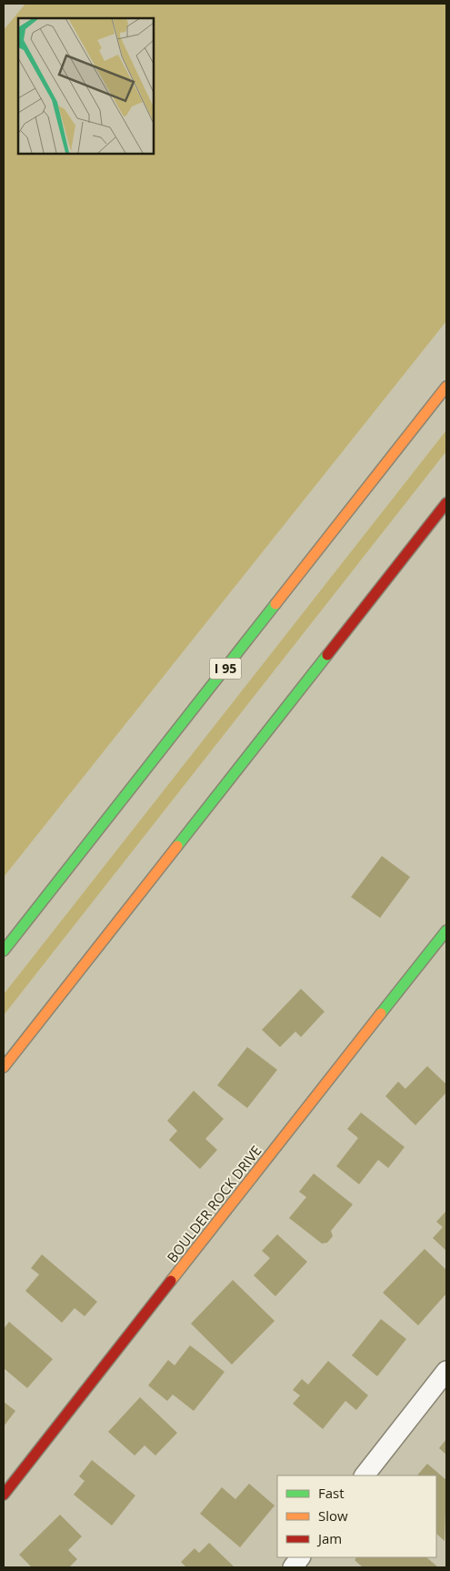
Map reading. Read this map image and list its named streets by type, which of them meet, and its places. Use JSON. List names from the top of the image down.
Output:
{
  "streets": {
    "main road": ["I 95", "BOULDER ROCK DRIVE"]
  },
  "legend": ["Fast", "Slow", "Jam"]
}
